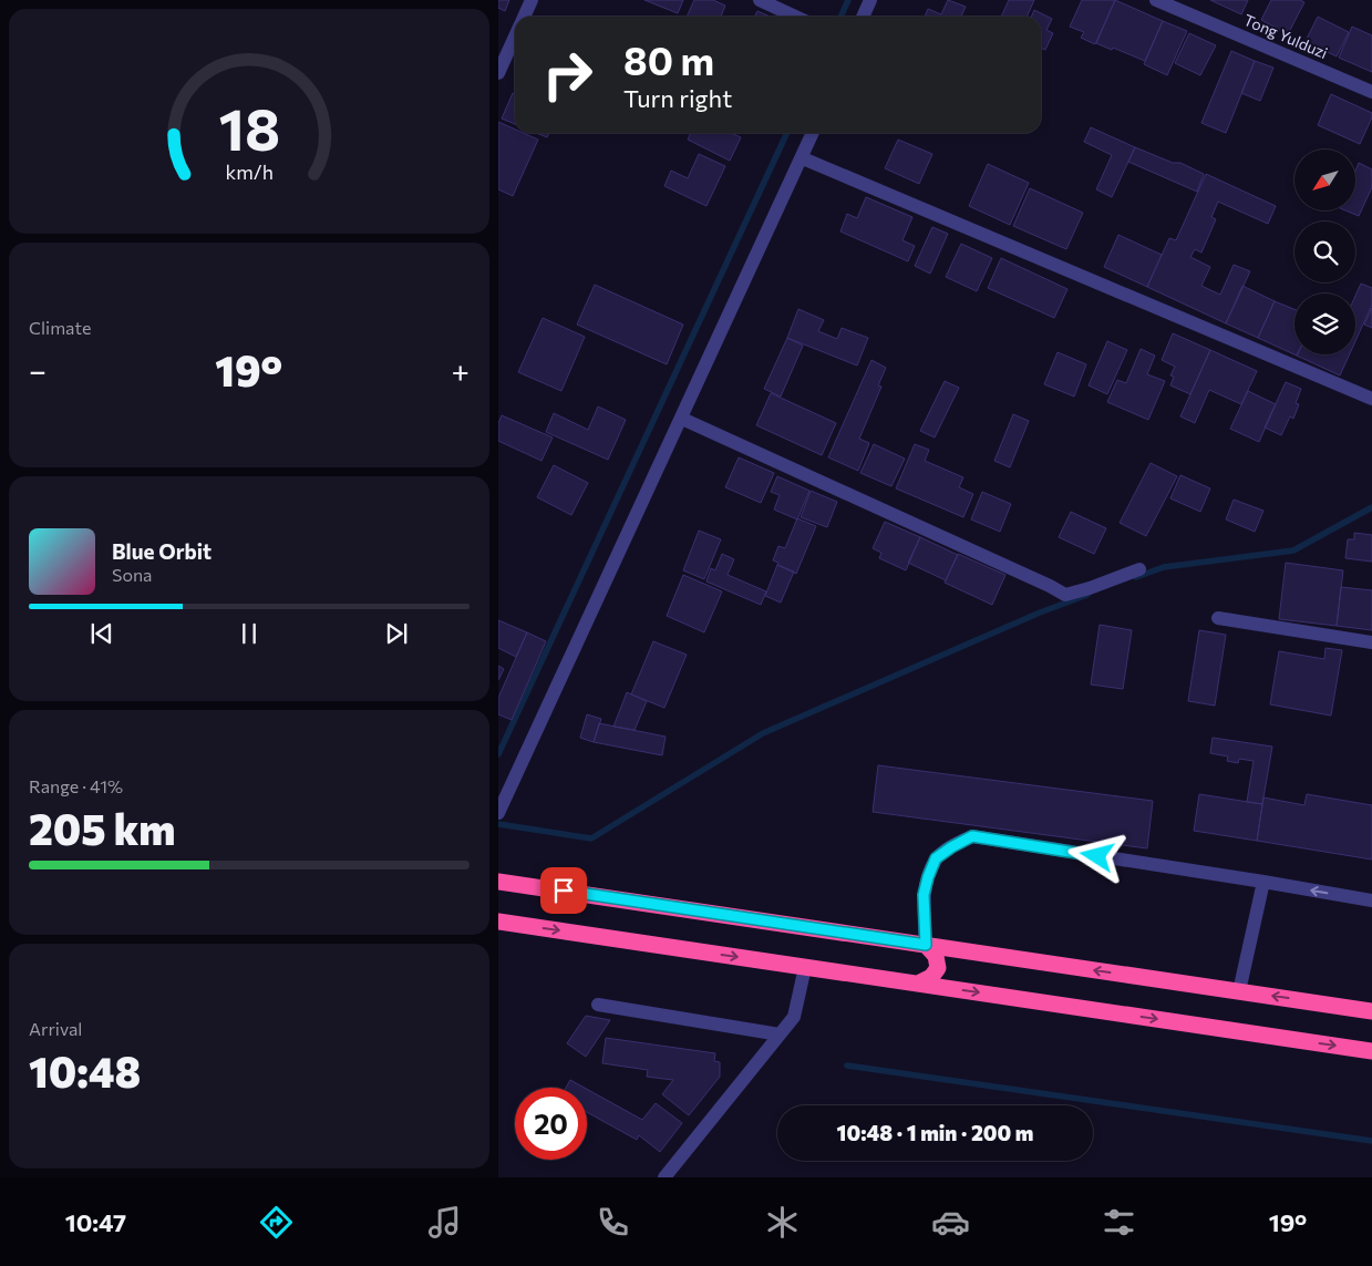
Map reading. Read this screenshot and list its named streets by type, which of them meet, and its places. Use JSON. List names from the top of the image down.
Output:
{
  "streets": {
    "street": ["Tong Yulduzi"]
  },
  "north": "bottom left",
  "page": {
    "turn": ["80 m", "Turn right"],
    "tile": [
      "Climate",
      ["Range · 41%", "205 km"],
      ["Arrival", "10:48"]
    ],
    "heat": ["−", "19°", "+"],
    "song": ["Blue Orbit", "Sona"],
    "limit": "20",
    "trip": "10:48 · 1 min · 200 m",
    "tabs": ["10:47", "19°"],
    "gauge": ["18", "km/h"]
  }
}
